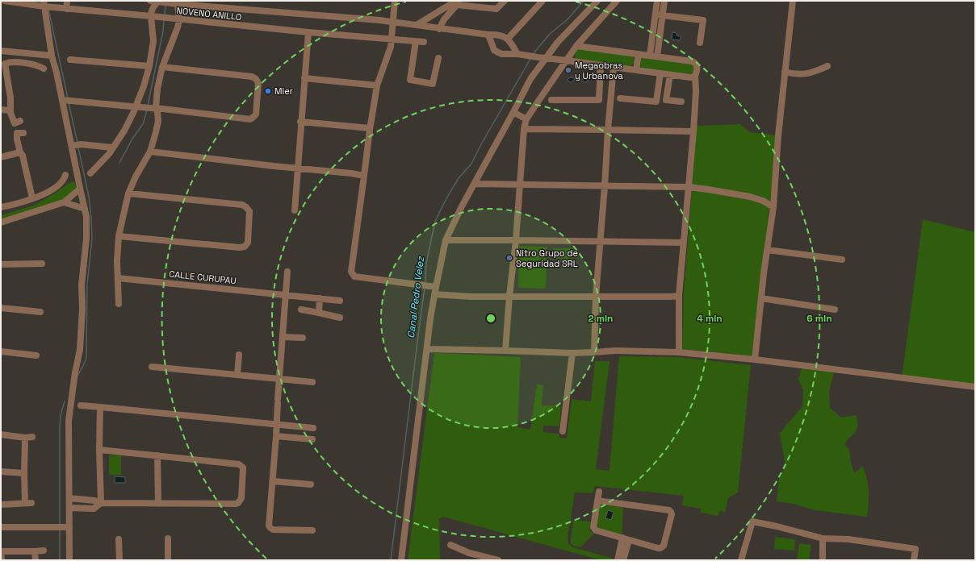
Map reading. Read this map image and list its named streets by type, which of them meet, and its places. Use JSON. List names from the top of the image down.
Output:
{
  "streets": {
    "street": ["NOVENO ANILLO", "CALLE CURUPAU"]
  },
  "water": ["Canal Pedro Velez"],
  "places": ["Megaobras y Urbanova", "Mier", "Nitro Grupo de Seguridad SRL"],
  "rings": ["2 min", "4 min", "6 min"]
}
